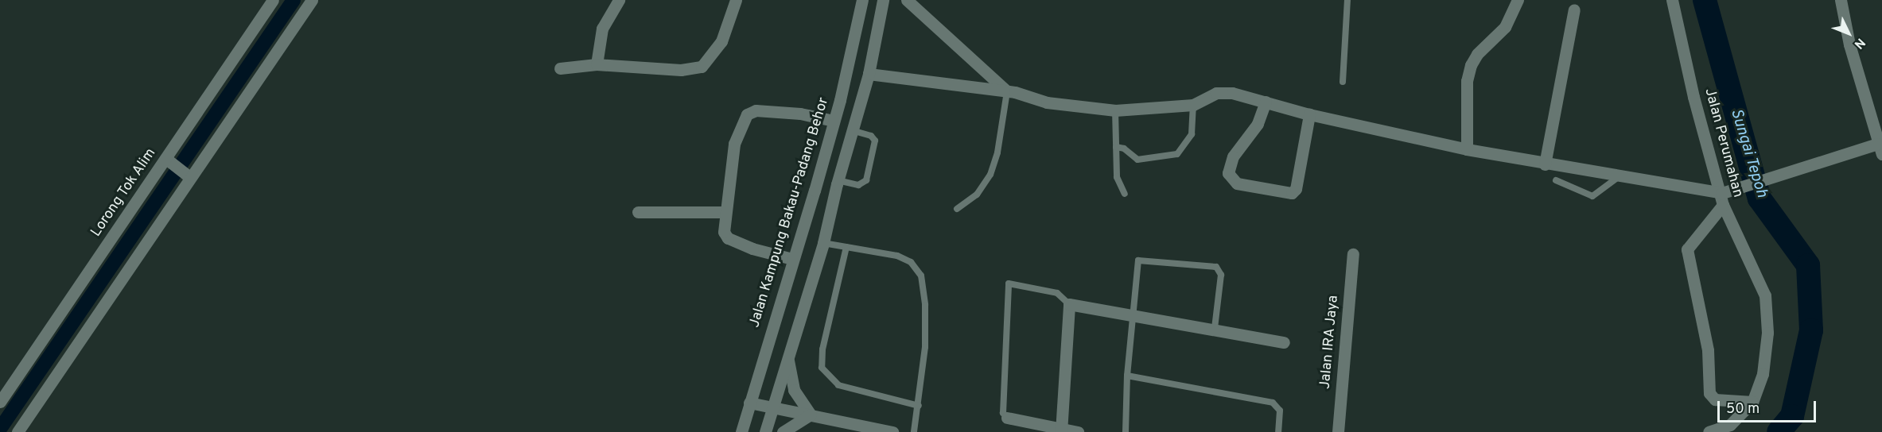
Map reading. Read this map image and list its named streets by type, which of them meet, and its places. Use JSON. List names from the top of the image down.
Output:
{
  "streets": {
    "street": [
      "Jalan Perumahan",
      "Lorong Tok Alim",
      "Jalan Kampung Bakau-Padang Behor",
      "Jalan IRA Jaya"
    ]
  },
  "water": ["Sungai Tepoh"],
  "scale_bar": "50 m",
  "north": "bottom right"
}
